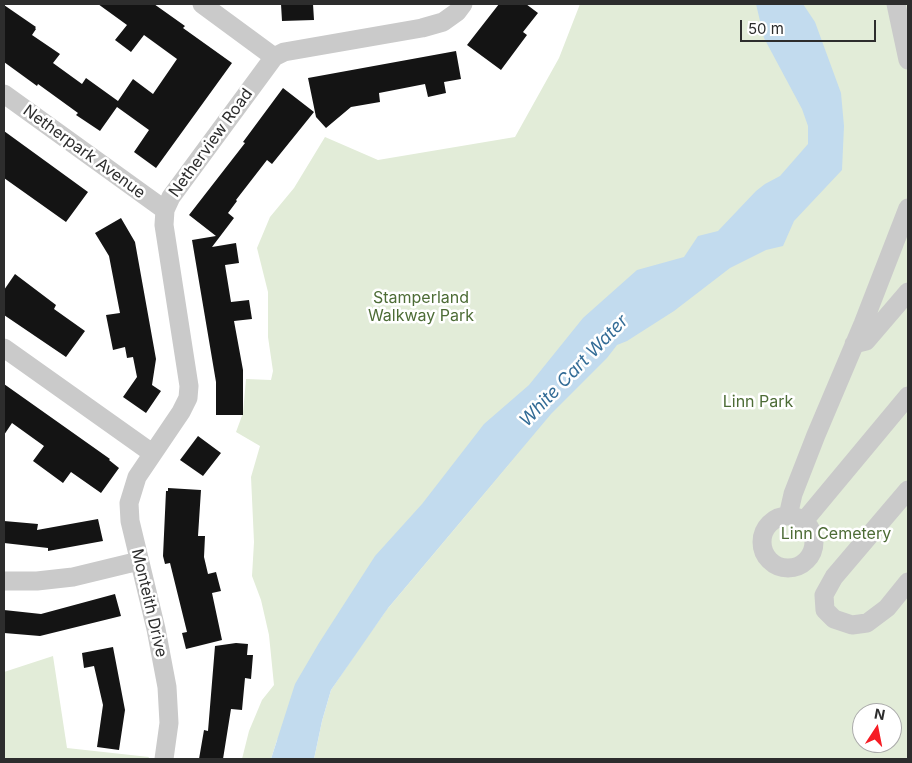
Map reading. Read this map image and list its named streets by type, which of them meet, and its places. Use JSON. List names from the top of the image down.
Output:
{
  "streets": {
    "street": ["Netherview Road", "Netherpark Avenue", "Monteith Drive"]
  },
  "crossings": [
    ["Netherview Road", "Netherpark Avenue"],
    ["Netherview Road", "Monteith Drive"]
  ],
  "water": ["White Cart Water"],
  "parks": ["Stamperland Walkway Park", "Linn Park", "Linn Cemetery"],
  "scale_bar": "50 m",
  "north": "top"
}
